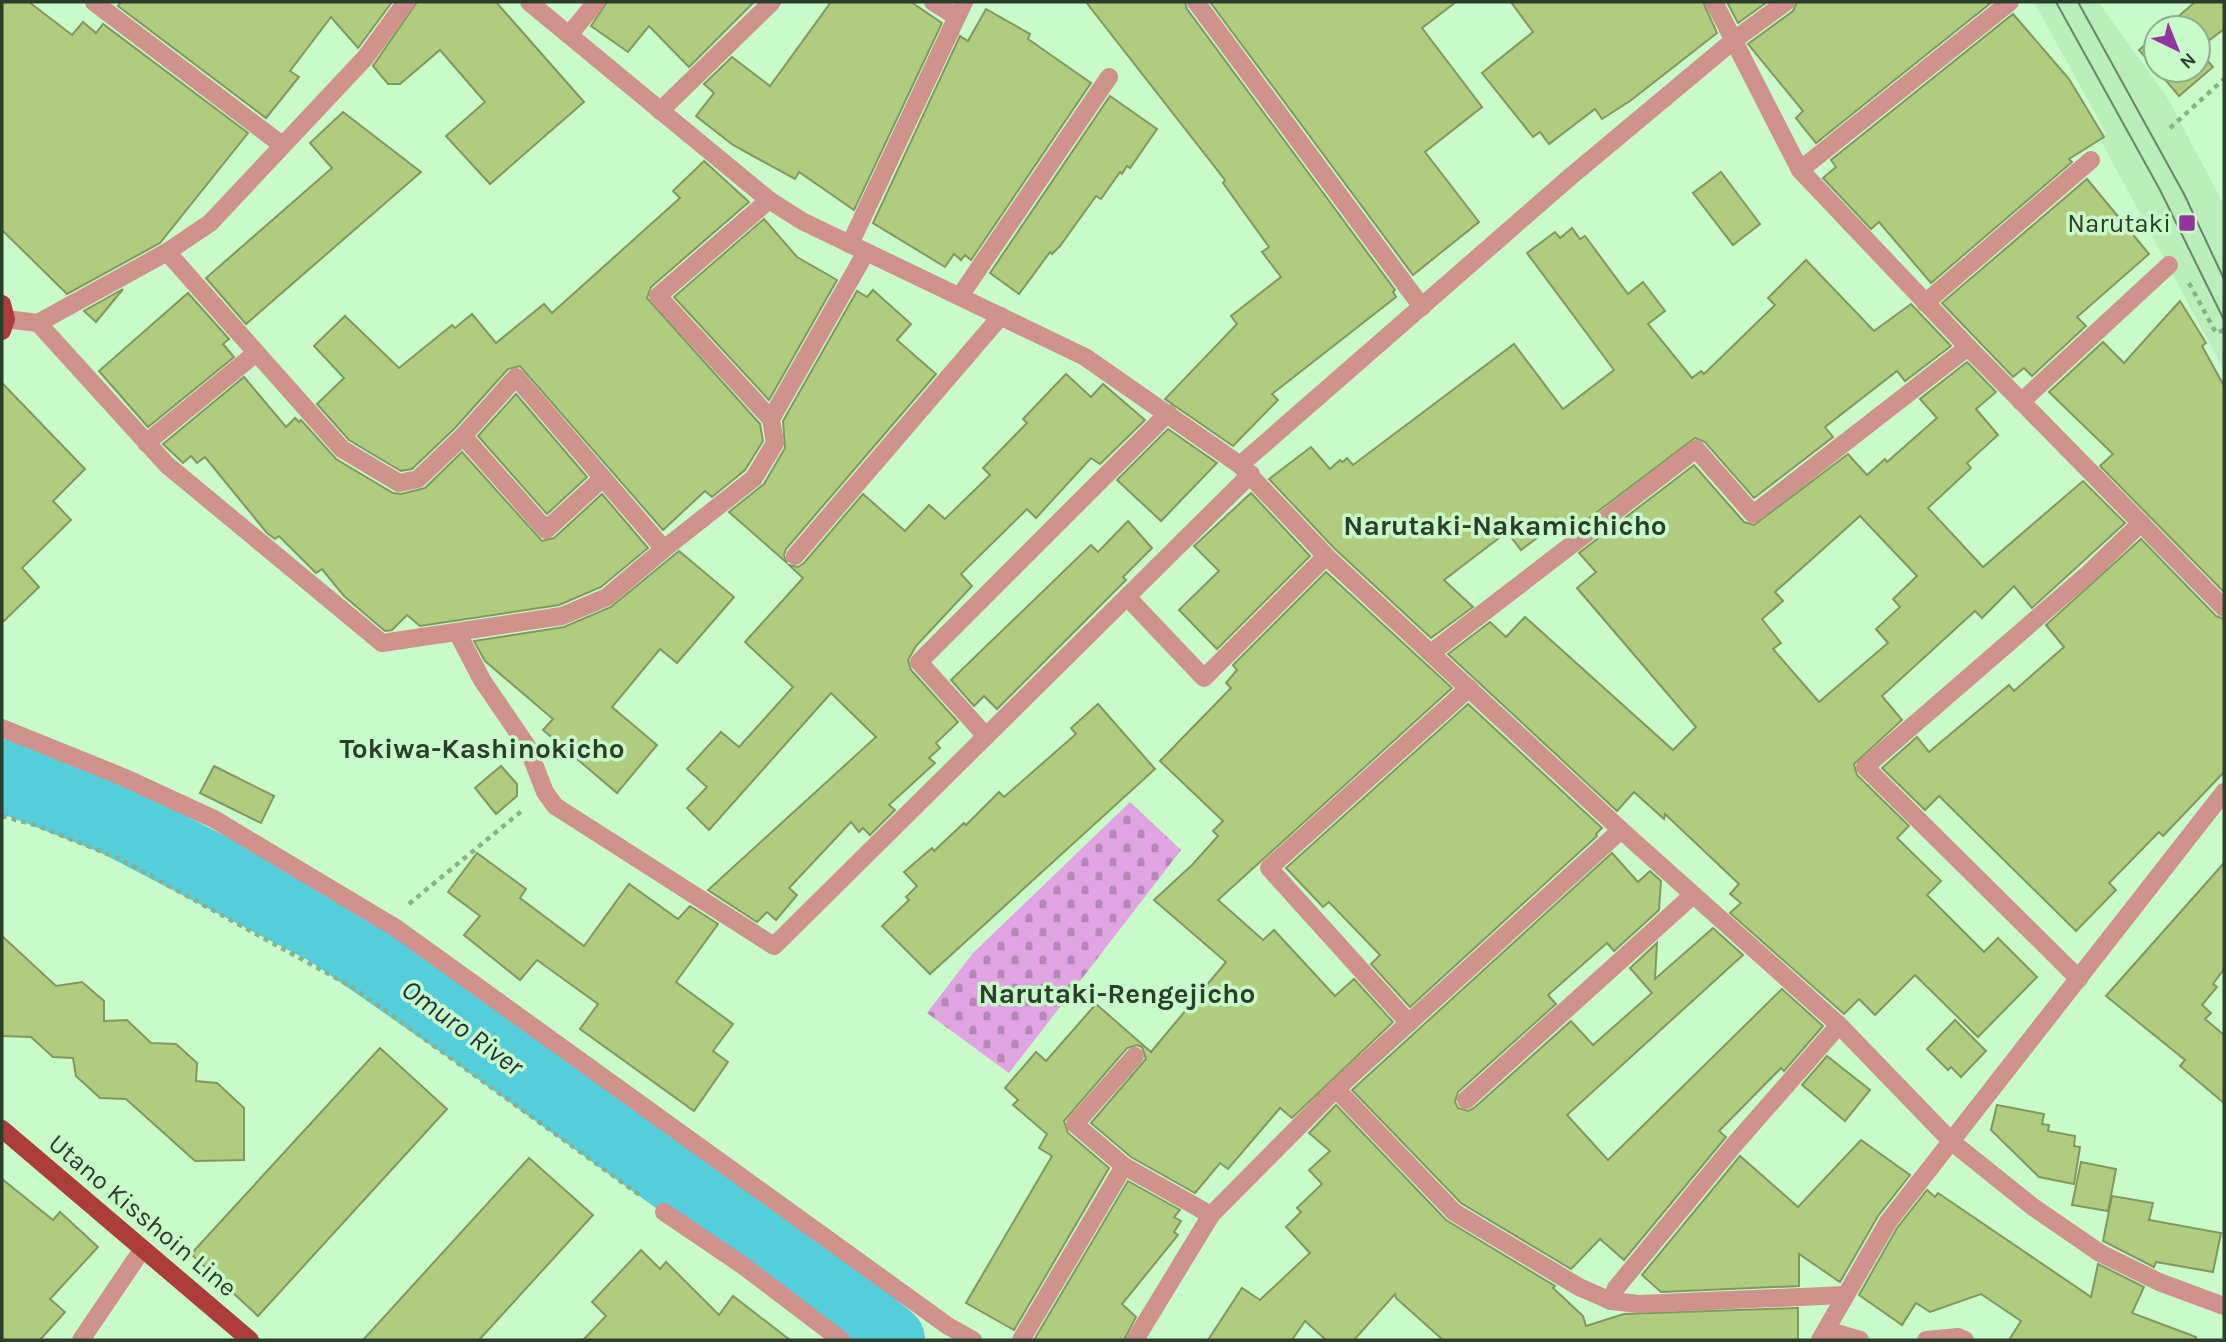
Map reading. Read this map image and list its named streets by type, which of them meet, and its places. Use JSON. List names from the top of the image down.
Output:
{
  "streets": {
    "main road": ["Utano Kisshoin Line"]
  },
  "districts": ["Narutaki-Nakamichicho", "Tokiwa-Kashinokicho", "Narutaki-Rengejicho"],
  "water": ["Omuro River"],
  "places": {
    "transit": ["Narutaki"]
  },
  "north": "bottom right"
}
